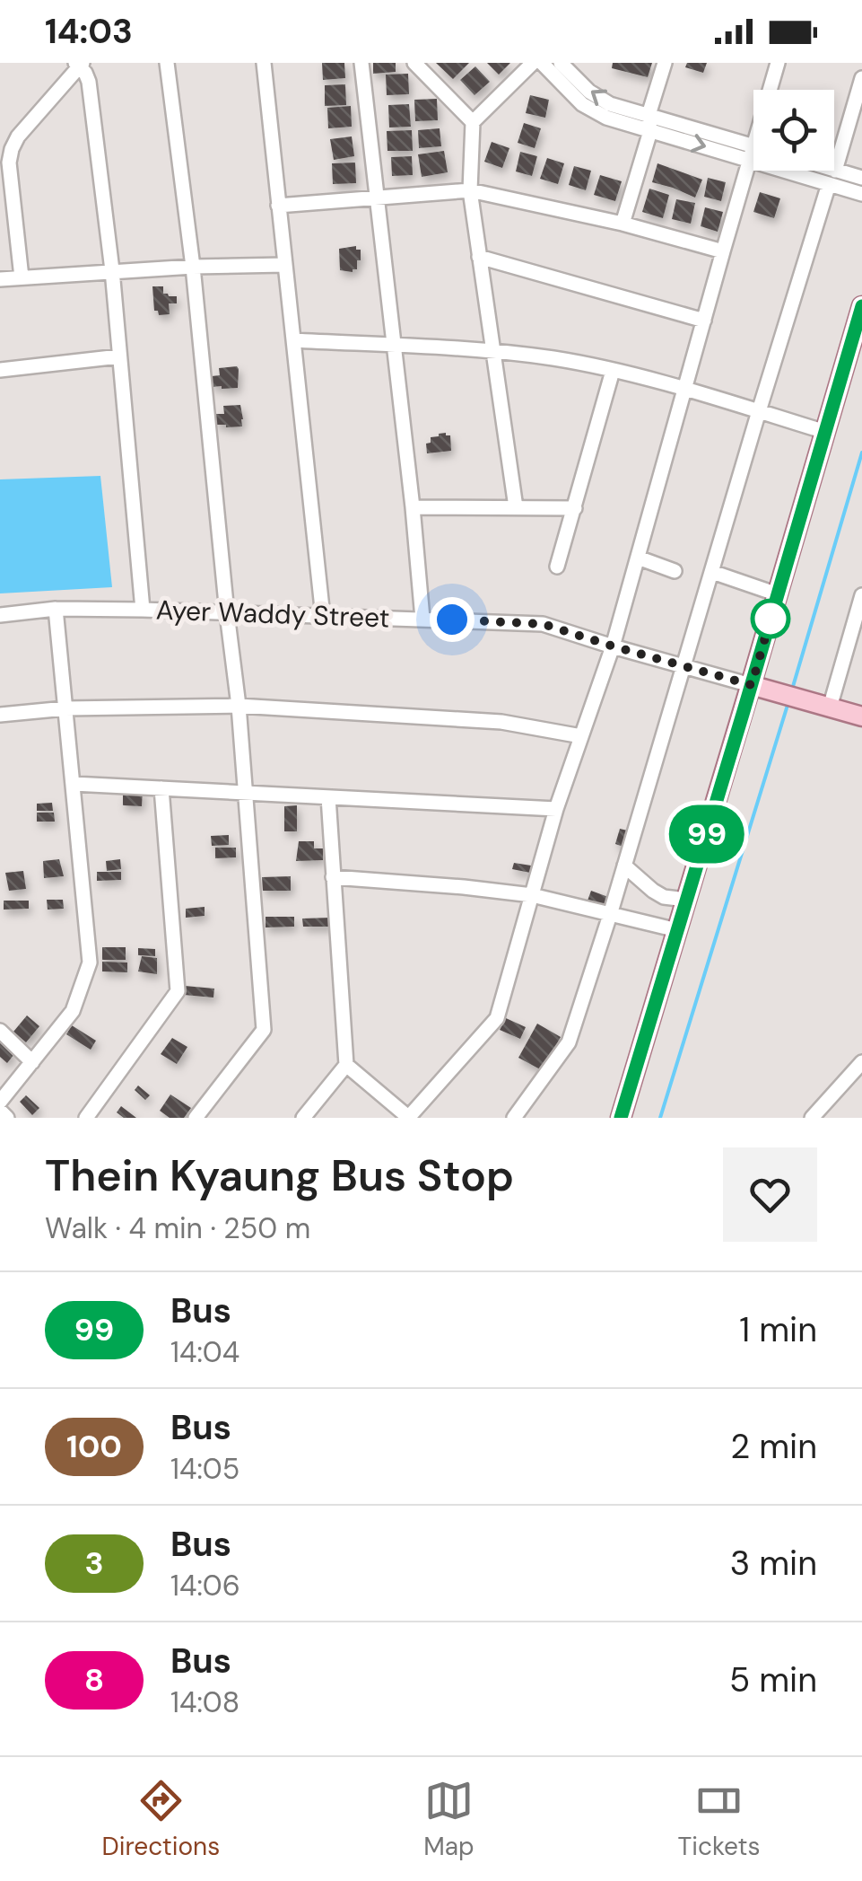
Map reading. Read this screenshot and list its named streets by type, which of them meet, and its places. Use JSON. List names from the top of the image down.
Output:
{
  "streets": {
    "street": ["Ayer Waddy Street"]
  },
  "lines": ["bus line 99"],
  "page": {
    "status": "14:03",
    "on_map": "99",
    "heading": ["Thein Kyaung Bus Stop", "Walk · 4 min · 250 m"],
    "list": [
      {
        "mark": "99",
        "name": "Bus",
        "note": "14:04",
        "value": "1 min"
      },
      {
        "mark": "100",
        "name": "Bus",
        "note": "14:05",
        "value": "2 min"
      },
      {
        "mark": "3",
        "name": "Bus",
        "note": "14:06",
        "value": "3 min"
      },
      {
        "mark": "8",
        "name": "Bus",
        "note": "14:08",
        "value": "5 min"
      }
    ],
    "tabs": ["Directions", "Map", "Tickets"]
  }
}
